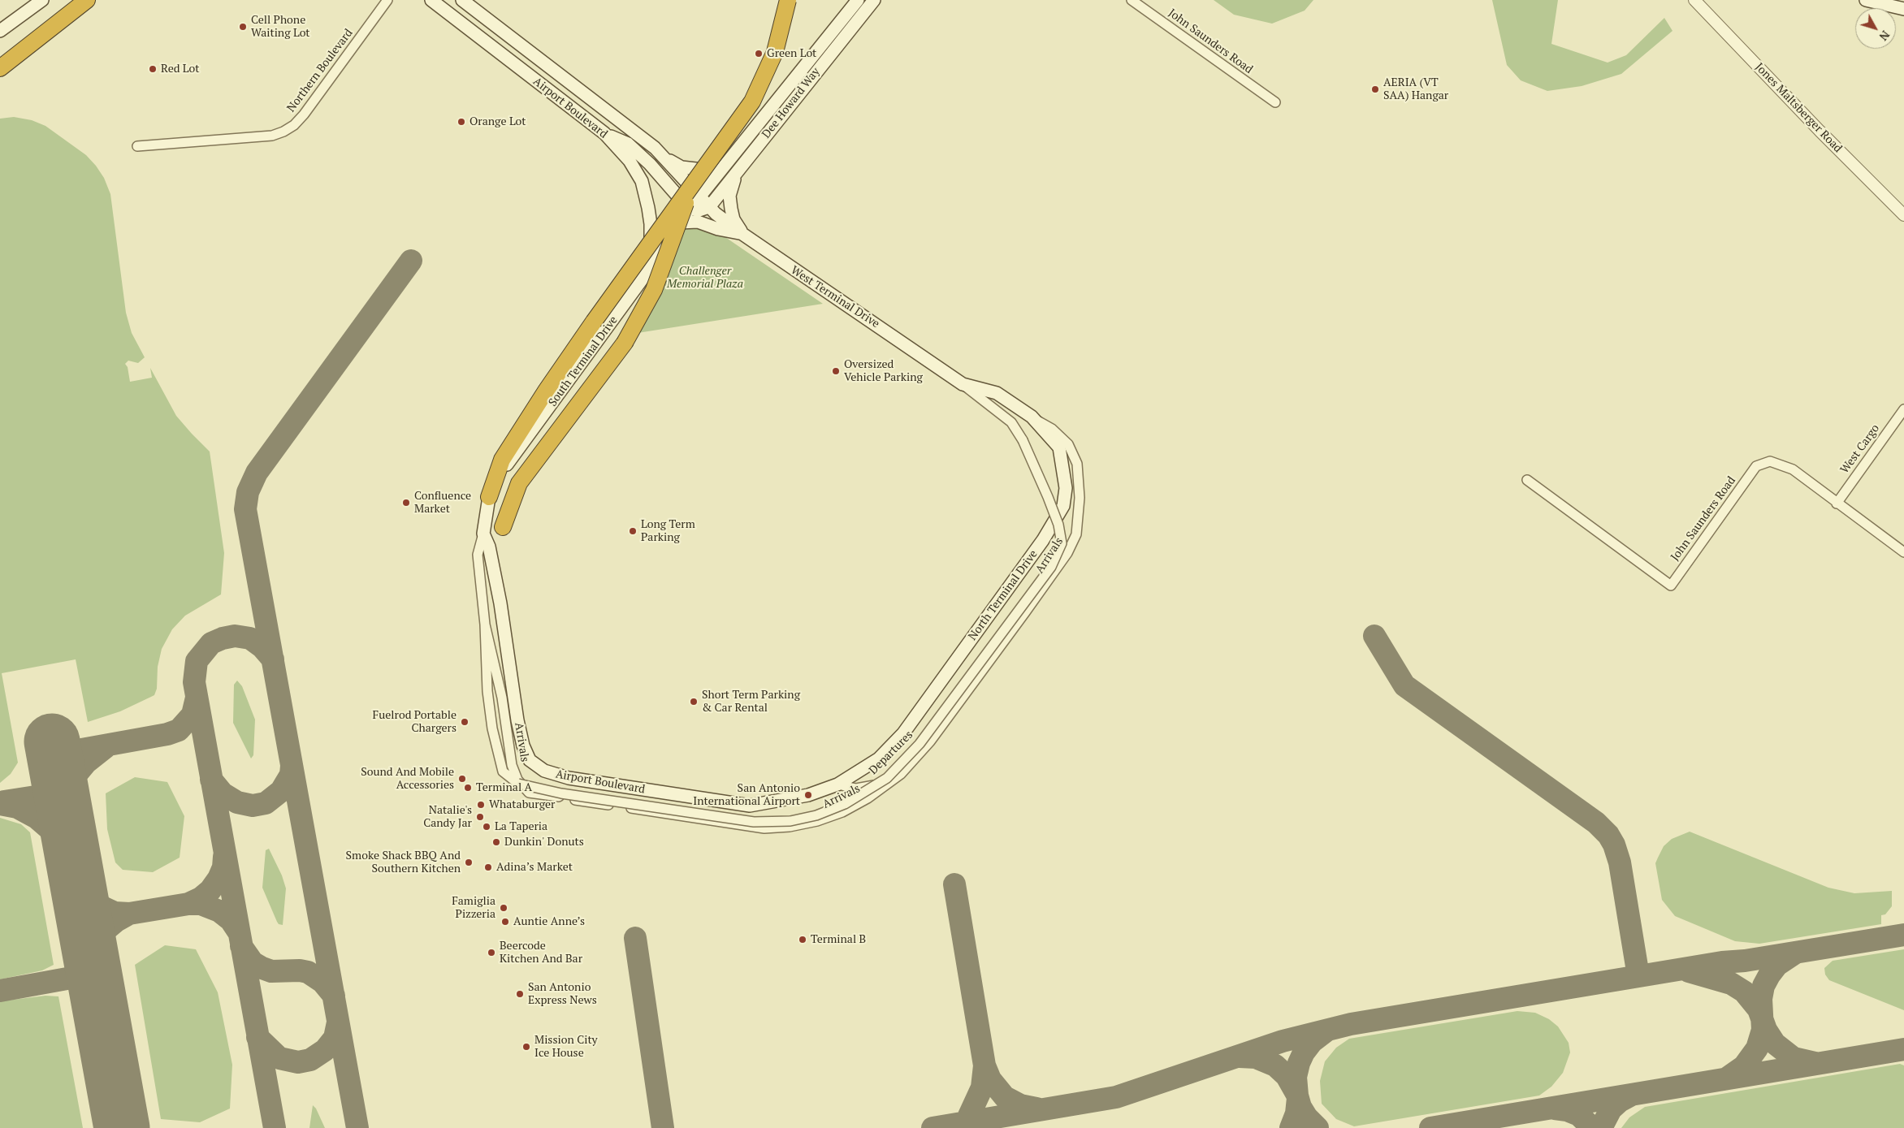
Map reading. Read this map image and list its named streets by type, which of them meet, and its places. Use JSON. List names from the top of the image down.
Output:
{
  "streets": {
    "main road": [
      "Dee Howard Way",
      "Airport Boulevard",
      "West Terminal Drive",
      "South Terminal Drive",
      "North Terminal Drive"
    ],
    "street": [
      "John Saunders Road",
      "Northern Boulevard",
      "Jones Maltsberger Road",
      "West Cargo",
      "Arrivals",
      "Departures"
    ]
  },
  "crossings": [
    ["John Saunders Road", "West Cargo"],
    ["Dee Howard Way", "Airport Boulevard"],
    ["Dee Howard Way", "West Terminal Drive"],
    ["Dee Howard Way", "South Terminal Drive"],
    ["Airport Boulevard", "West Terminal Drive"],
    ["Airport Boulevard", "South Terminal Drive"],
    ["Airport Boulevard", "North Terminal Drive"],
    ["West Terminal Drive", "North Terminal Drive"],
    ["West Terminal Drive", "Departures"],
    ["Arrivals", "North Terminal Drive"],
    ["Arrivals", "Departures"],
    ["North Terminal Drive", "Departures"]
  ],
  "parks": ["Challenger Memorial Plaza"],
  "places": [
    "Cell Phone Waiting Lot",
    "Green Lot",
    "Red Lot",
    "AERIA (VT SAA) Hangar",
    "Orange Lot",
    "Oversized Vehicle Parking",
    "Confluence Market",
    "Long Term Parking",
    "Short Term Parking & Car Rental",
    "Fuelrod Portable Chargers",
    "Sound And Mobile Accessories",
    "Terminal A",
    "San Antonio International Airport",
    "Whataburger",
    "Natalie's Candy Jar",
    "La Taperia",
    "Dunkin' Donuts",
    "Smoke Shack BBQ And Southern Kitchen",
    "Adina’s Market",
    "Famiglia Pizzeria",
    "Auntie Anne’s",
    "Terminal B",
    "Beercode Kitchen And Bar",
    "San Antonio Express News",
    "Mission City Ice House"
  ],
  "north": "bottom right"
}
